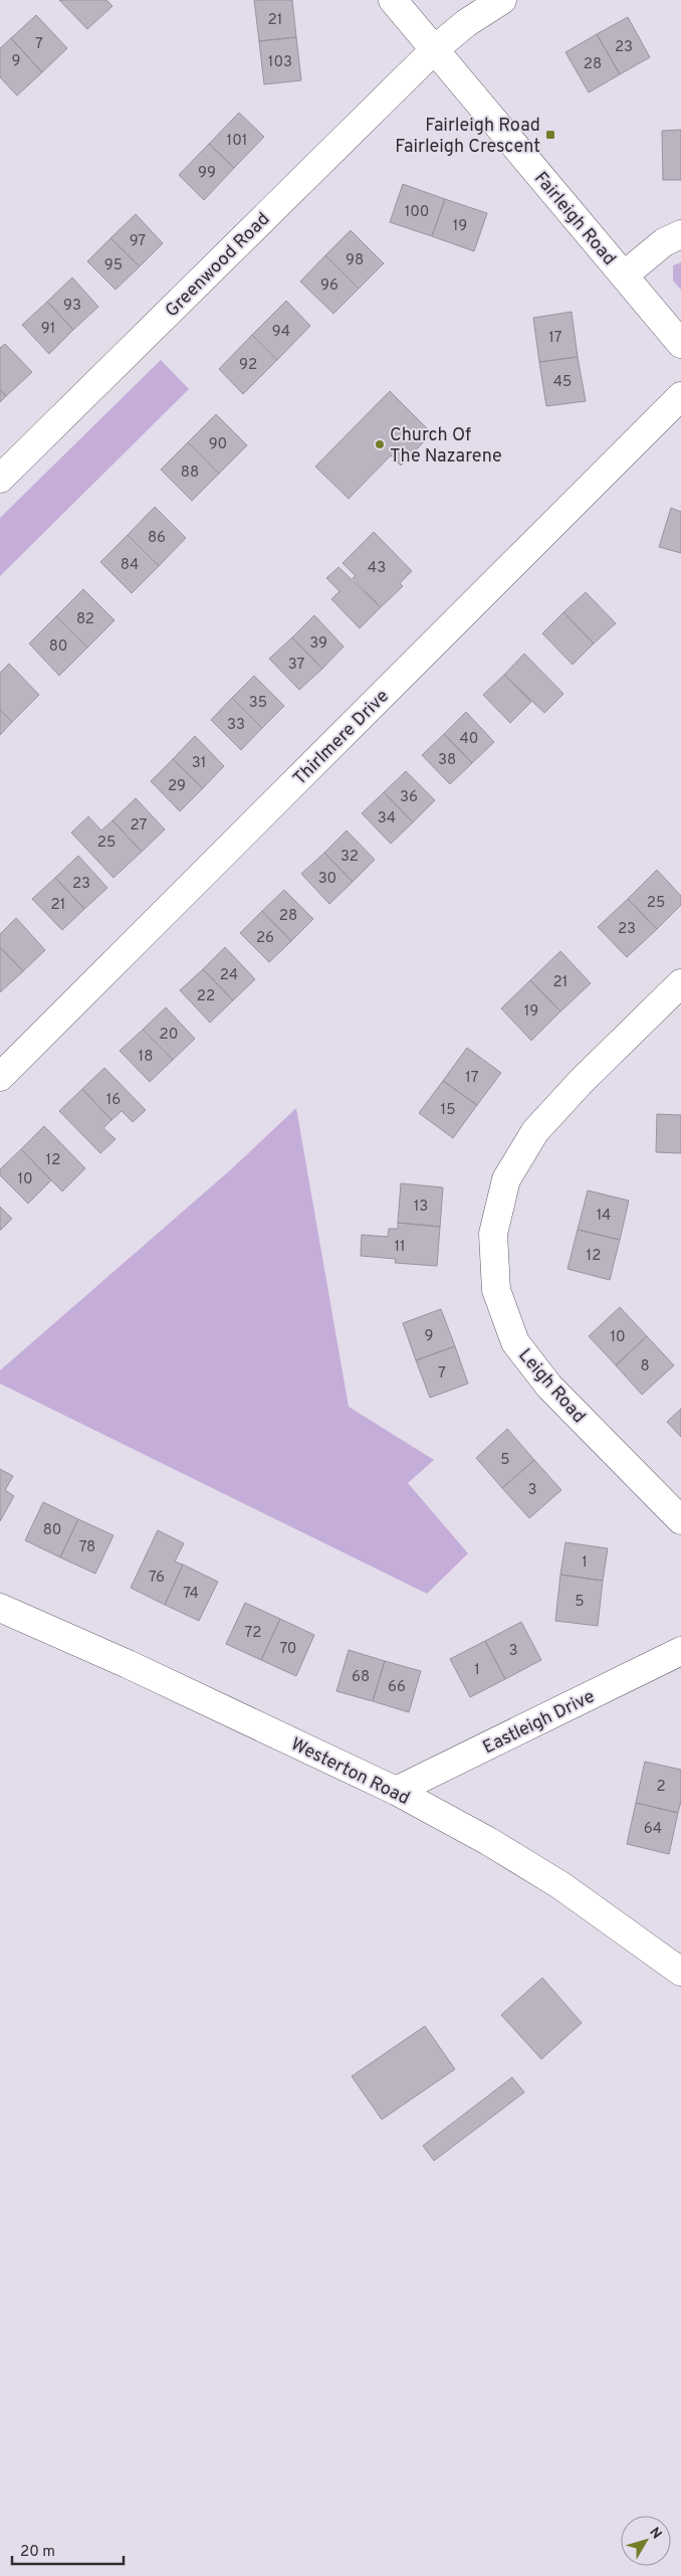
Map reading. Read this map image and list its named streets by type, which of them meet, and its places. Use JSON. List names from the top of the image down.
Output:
{
  "streets": {
    "street": [
      "Fairleigh Road",
      "Greenwood Road",
      "Thirlmere Drive",
      "Leigh Road",
      "Eastleigh Drive",
      "Westerton Road"
    ]
  },
  "crossings": [
    ["Fairleigh Road", "Greenwood Road"],
    ["Eastleigh Drive", "Westerton Road"]
  ],
  "places": {
    "transit": ["Fairleigh Road Fairleigh Crescent"],
    "other": ["Church Of The Nazarene"]
  },
  "house_numbers": [
    "21",
    "7",
    "23",
    "9",
    "103",
    "28",
    "101",
    "99",
    "100",
    "19",
    "97",
    "98",
    "95",
    "96",
    "93",
    "91",
    "94",
    "17",
    "92",
    "45",
    "90",
    "88",
    "86",
    "84",
    "43",
    "82",
    "39",
    "80",
    "37",
    "35",
    "33",
    "40",
    "38",
    "31",
    "29",
    "36",
    "34",
    "27",
    "25",
    "32",
    "30",
    "23",
    "25",
    "21",
    "28",
    "23",
    "26",
    "24",
    "21",
    "22",
    "19",
    "20",
    "18",
    "17",
    "16",
    "15",
    "12",
    "10",
    "13",
    "14",
    "11",
    "12",
    "9",
    "10",
    "8",
    "7",
    "5",
    "3",
    "80",
    "78",
    "1",
    "76",
    "74",
    "5",
    "72",
    "70",
    "3",
    "1",
    "68",
    "66",
    "2",
    "64"
  ],
  "scale_bar": "20 m",
  "north": "top right"
}
